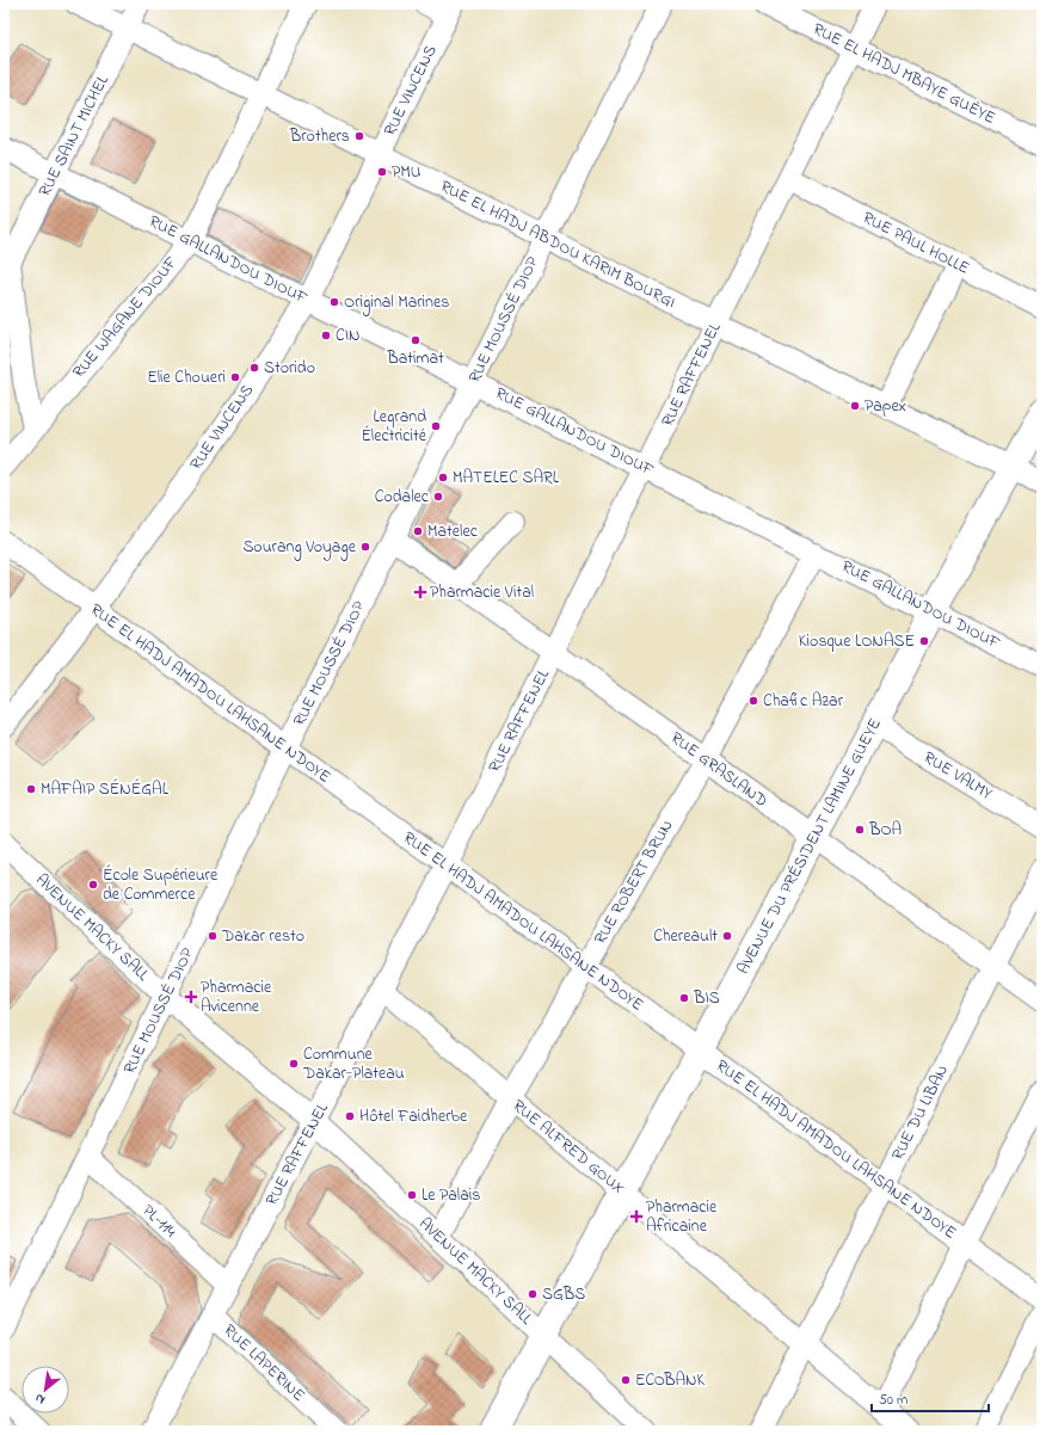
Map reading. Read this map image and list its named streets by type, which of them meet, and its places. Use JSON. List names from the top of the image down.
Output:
{
  "streets": {
    "main road": ["AVENUE DU PRÉSIDENT LAMINE GUEYE"],
    "street": [
      "RUE EL HADJ MBAYE GUÈYE",
      "RUE VINCENS",
      "RUE SAINT MICHEL",
      "RUE PAUL HOLLE",
      "RUE EL HADJ ABDOU KARIM BOURGI",
      "RUE GALLANDOU DIOUF",
      "RUE WAGANE DIOUF",
      "RUE MOUSSÉ DIOP",
      "RUE RAFFENEL",
      "RUE EL HADJ AMADOU LAHSANE NDOYE",
      "RUE GRASLAND",
      "RUE VALMY",
      "RUE ROBERT BRUN",
      "AVENUE MACKY SALL",
      "RUE DU LIBAN",
      "RUE ALFRED GOUX",
      "PL-114",
      "RUE LAPERINE"
    ]
  },
  "crossings": [
    ["RUE EL HADJ MBAYE GUÈYE", "RUE RAFFENEL"],
    ["RUE VINCENS", "RUE EL HADJ ABDOU KARIM BOURGI"],
    ["RUE VINCENS", "RUE GALLANDOU DIOUF"],
    ["RUE VINCENS", "RUE EL HADJ AMADOU LAHSANE NDOYE"],
    ["RUE SAINT MICHEL", "RUE EL HADJ ABDOU KARIM BOURGI"],
    ["RUE SAINT MICHEL", "RUE GALLANDOU DIOUF"],
    ["RUE PAUL HOLLE", "RUE RAFFENEL"],
    ["RUE EL HADJ ABDOU KARIM BOURGI", "RUE WAGANE DIOUF"],
    ["RUE EL HADJ ABDOU KARIM BOURGI", "RUE MOUSSÉ DIOP"],
    ["RUE EL HADJ ABDOU KARIM BOURGI", "RUE RAFFENEL"],
    ["RUE EL HADJ ABDOU KARIM BOURGI", "AVENUE DU PRÉSIDENT LAMINE GUEYE"],
    ["RUE GALLANDOU DIOUF", "RUE WAGANE DIOUF"],
    ["RUE GALLANDOU DIOUF", "RUE MOUSSÉ DIOP"],
    ["RUE GALLANDOU DIOUF", "RUE RAFFENEL"],
    ["RUE GALLANDOU DIOUF", "AVENUE DU PRÉSIDENT LAMINE GUEYE"],
    ["RUE GALLANDOU DIOUF", "RUE ROBERT BRUN"],
    ["RUE MOUSSÉ DIOP", "RUE EL HADJ AMADOU LAHSANE NDOYE"],
    ["RUE MOUSSÉ DIOP", "RUE GRASLAND"],
    ["RUE MOUSSÉ DIOP", "AVENUE MACKY SALL"],
    ["RUE MOUSSÉ DIOP", "PL-114"],
    ["RUE RAFFENEL", "RUE EL HADJ AMADOU LAHSANE NDOYE"],
    ["RUE RAFFENEL", "RUE GRASLAND"],
    ["RUE RAFFENEL", "AVENUE MACKY SALL"],
    ["RUE RAFFENEL", "RUE ALFRED GOUX"],
    ["RUE RAFFENEL", "PL-114"],
    ["RUE RAFFENEL", "RUE LAPERINE"],
    ["RUE EL HADJ AMADOU LAHSANE NDOYE", "AVENUE DU PRÉSIDENT LAMINE GUEYE"],
    ["RUE EL HADJ AMADOU LAHSANE NDOYE", "RUE ROBERT BRUN"],
    ["RUE EL HADJ AMADOU LAHSANE NDOYE", "RUE DU LIBAN"],
    ["RUE GRASLAND", "AVENUE DU PRÉSIDENT LAMINE GUEYE"],
    ["RUE GRASLAND", "RUE ROBERT BRUN"],
    ["RUE GRASLAND", "RUE DU LIBAN"],
    ["RUE VALMY", "AVENUE DU PRÉSIDENT LAMINE GUEYE"],
    ["AVENUE DU PRÉSIDENT LAMINE GUEYE", "AVENUE MACKY SALL"],
    ["AVENUE DU PRÉSIDENT LAMINE GUEYE", "RUE ALFRED GOUX"],
    ["RUE ROBERT BRUN", "AVENUE MACKY SALL"],
    ["RUE ROBERT BRUN", "RUE ALFRED GOUX"],
    ["RUE DU LIBAN", "RUE ALFRED GOUX"]
  ],
  "places": {
    "other": [
      "Brothers",
      "PMU",
      "Original Marines",
      "CIN",
      "Batimat",
      "Storido",
      "Elie Choueri",
      "Papex",
      "Legrand Électricité",
      "MATELEC SARL",
      "Codalec",
      "Matelec",
      "Sourang Voyage",
      "Kiosque LONASE",
      "Chafic Azar",
      "MAFAIP SÉNÉGAL",
      "BOA",
      "École Supérieure de Commerce",
      "Dakar resto",
      "Chereault",
      "BIS",
      "Commune Dakar-Plateau",
      "Hôtel Faidherbe",
      "Le Palais",
      "SGBS",
      "ECOBANK"
    ],
    "health": ["Pharmacie Vital", "Pharmacie Avicenne", "Pharmacie Africaine"]
  },
  "scale_bar": "50 m",
  "north": "bottom left"
}
